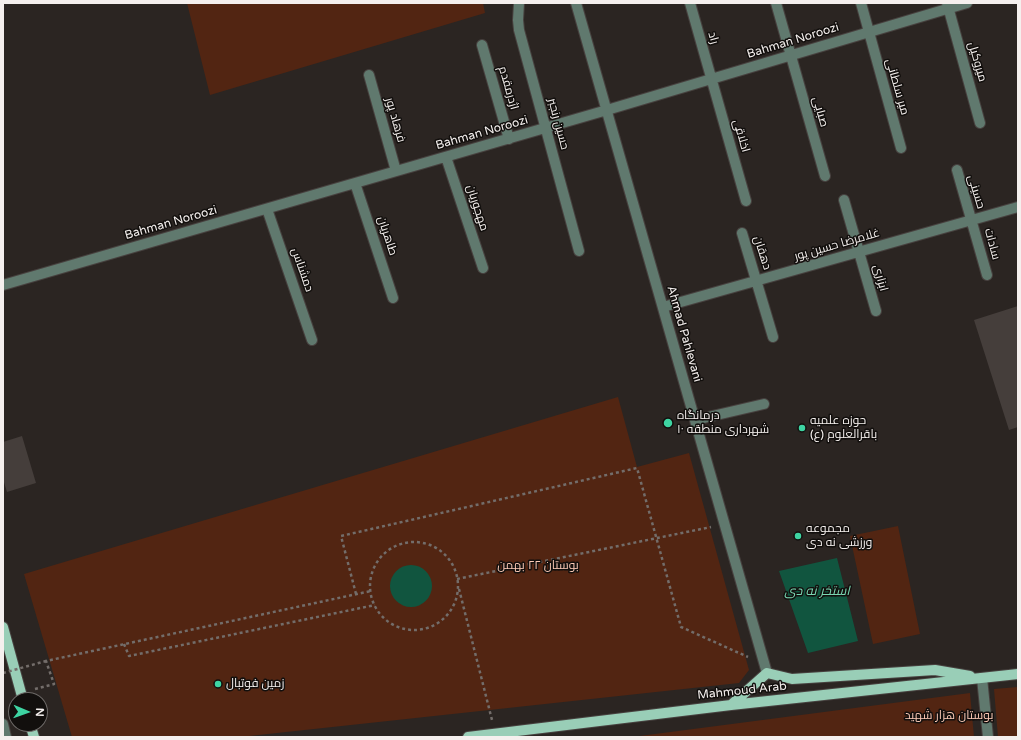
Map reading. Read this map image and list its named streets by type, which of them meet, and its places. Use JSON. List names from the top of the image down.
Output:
{
  "streets": {
    "main road": ["Mahmoud Arab"],
    "street": [
      "راد",
      "Bahman Noroozi",
      "میروکیل",
      "میر سلطانی",
      "اژدرمقدم",
      "صبایی",
      "فرهاد پور",
      "حسین رنجبر",
      "اخلاقی",
      "حسینی",
      "مهجوریان",
      "طاهریان",
      "سادات",
      "غلامرضا حسین پور",
      "دهقان",
      "دمشناس",
      "ابزاری",
      "Ahmad Pahlevani"
    ]
  },
  "crossings": [
    ["راد", "Bahman Noroozi"],
    ["راد", "اخلاقی"],
    ["Bahman Noroozi", "میروکیل"],
    ["Bahman Noroozi", "میر سلطانی"],
    ["Bahman Noroozi", "اژدرمقدم"],
    ["Bahman Noroozi", "صبایی"],
    ["Bahman Noroozi", "فرهاد پور"],
    ["Bahman Noroozi", "حسین رنجبر"],
    ["Bahman Noroozi", "اخلاقی"],
    ["Bahman Noroozi", "مهجوریان"],
    ["Bahman Noroozi", "طاهریان"],
    ["Bahman Noroozi", "دمشناس"],
    ["Bahman Noroozi", "Ahmad Pahlevani"],
    ["حسینی", "سادات"],
    ["حسینی", "غلامرضا حسین پور"],
    ["سادات", "غلامرضا حسین پور"],
    ["غلامرضا حسین پور", "دهقان"],
    ["غلامرضا حسین پور", "ابزاری"],
    ["غلامرضا حسین پور", "Ahmad Pahlevani"]
  ],
  "water": ["استخر نه دی"],
  "parks": ["بوستان ۲۲ بهمن", "بوستان هزار شهید"],
  "places": [
    "درمانگاه شهرداری منطقه ۱۰",
    "حوزه علمیه باقرالعلوم (ع)",
    "مجموعه ورزشی نه دی",
    "زمین فوتبال"
  ],
  "north": "right"
}
